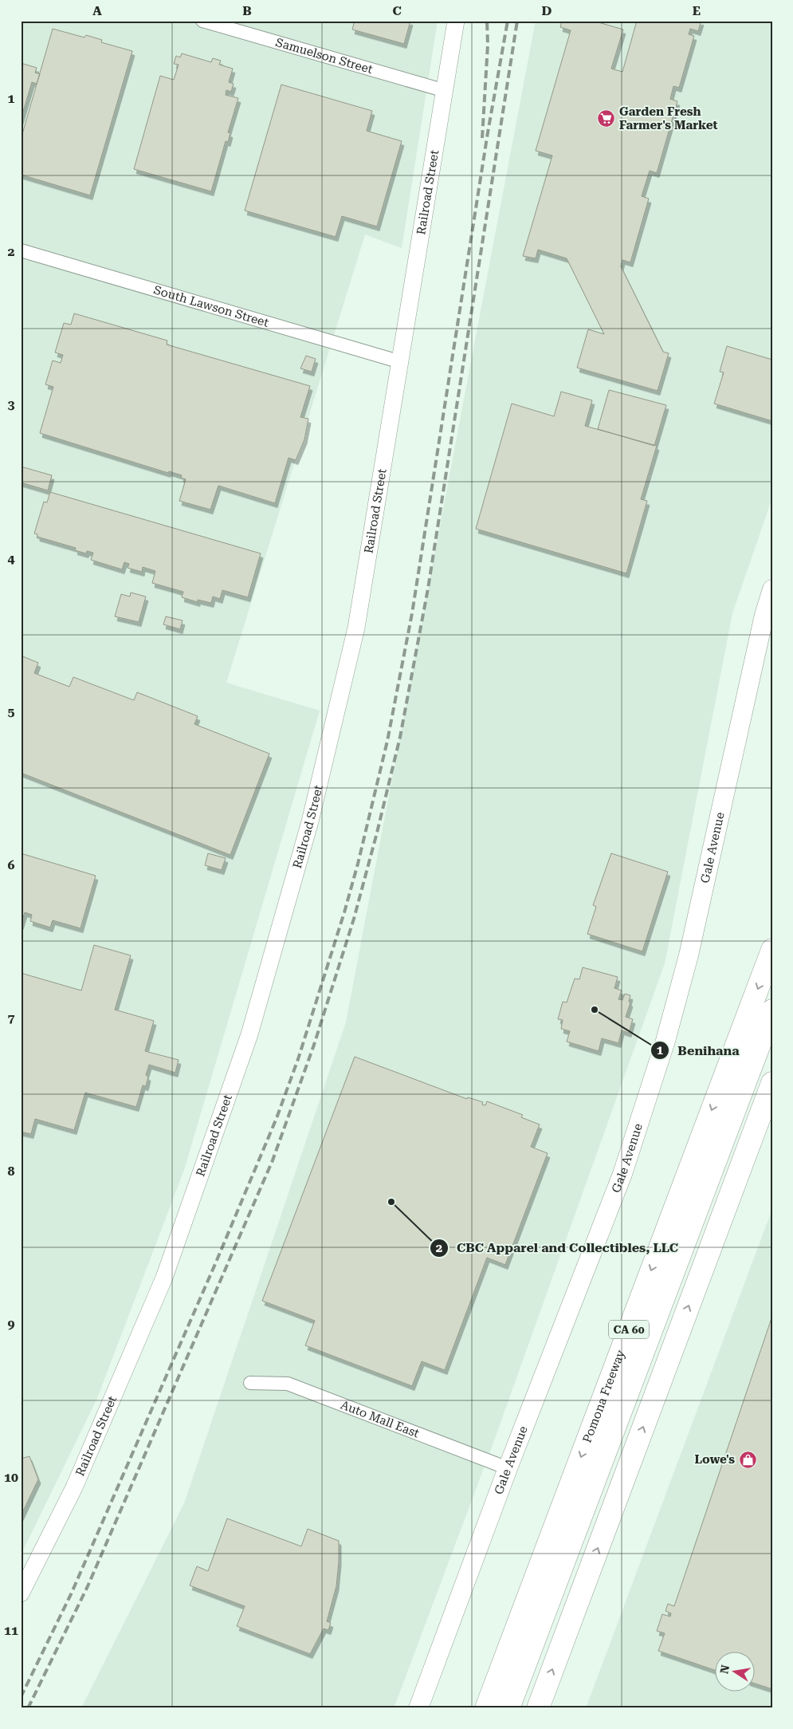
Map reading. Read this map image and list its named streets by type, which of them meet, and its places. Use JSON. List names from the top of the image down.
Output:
{
  "streets": {
    "highway": ["CA 60", "Pomona Freeway"],
    "main road": ["Gale Avenue"],
    "street": [
      "Samuelson Street",
      "Railroad Street",
      "South Lawson Street",
      "Auto Mall East"
    ]
  },
  "crossings": [
    ["Samuelson Street", "Railroad Street"],
    ["Railroad Street", "South Lawson Street"],
    ["Gale Avenue", "Auto Mall East"]
  ],
  "places": {
    "supermarket": ["Garden Fresh Farmer's Market"],
    "other": ["Benihana", "CBC Apparel and Collectibles, LLC"],
    "shop": ["Lowe's"]
  },
  "north": "left",
  "grid": {
    "columns": [
      "A",
      "B",
      "C",
      "D",
      "E"
    ],
    "rows": [
      "1",
      "2",
      "3",
      "4",
      "5",
      "6",
      "7",
      "8",
      "9",
      "10",
      "11"
    ]
  }
}
